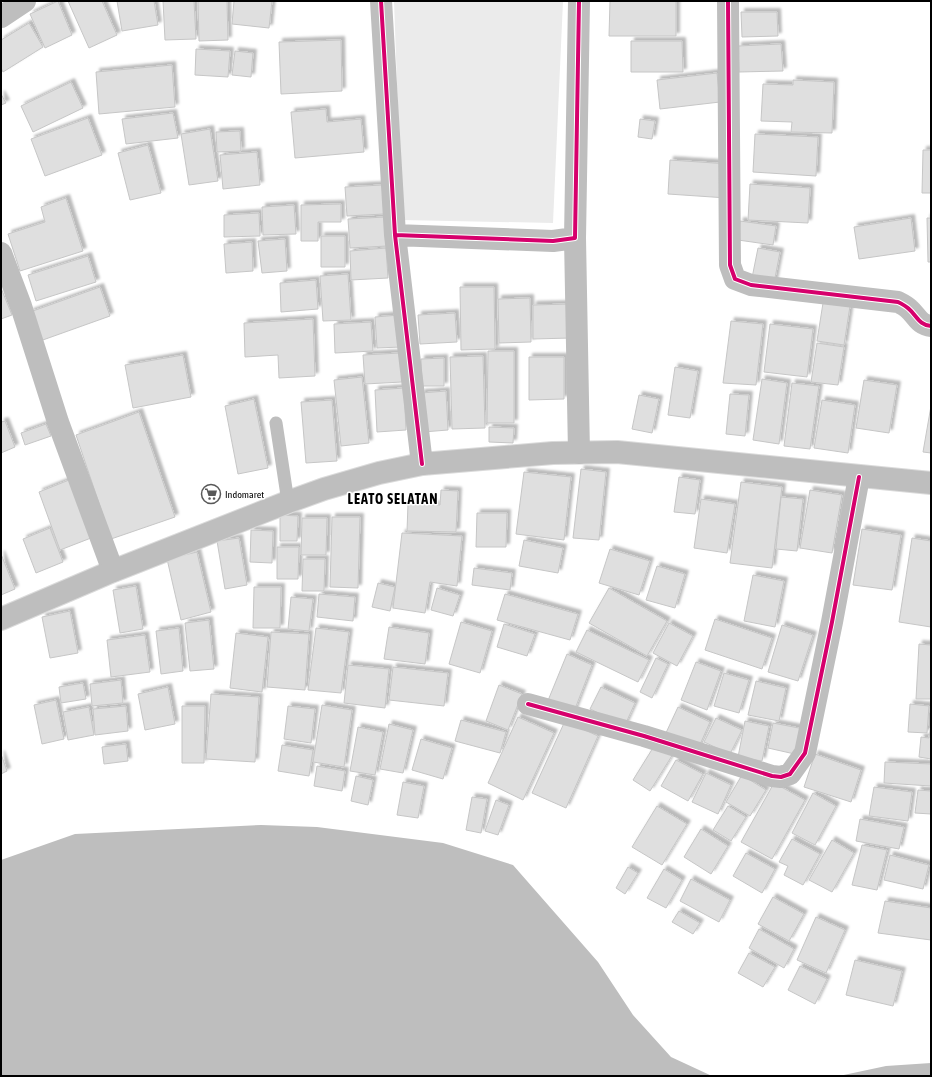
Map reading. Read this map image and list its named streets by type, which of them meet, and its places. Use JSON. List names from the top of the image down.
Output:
{
  "districts": ["LEATO SELATAN"],
  "places": {
    "supermarket": ["Indomaret"]
  }
}
